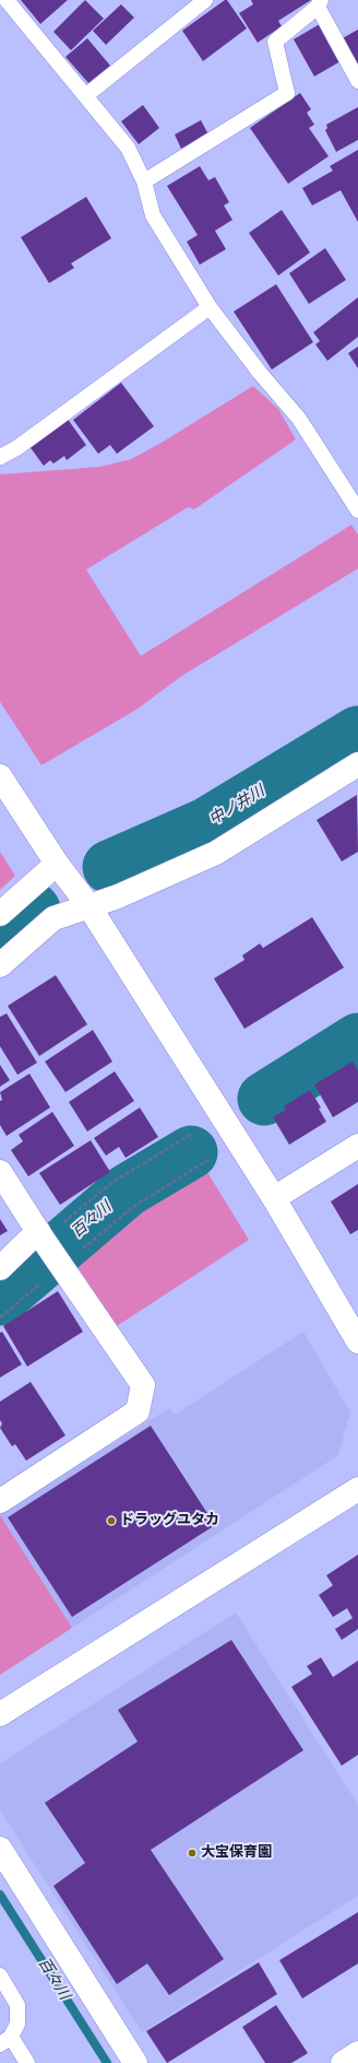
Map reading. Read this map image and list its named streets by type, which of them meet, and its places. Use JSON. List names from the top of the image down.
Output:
{
  "water": ["中ノ井川", "百々川"],
  "places": ["ドラッグユタカ", "大宝保育園"]
}
